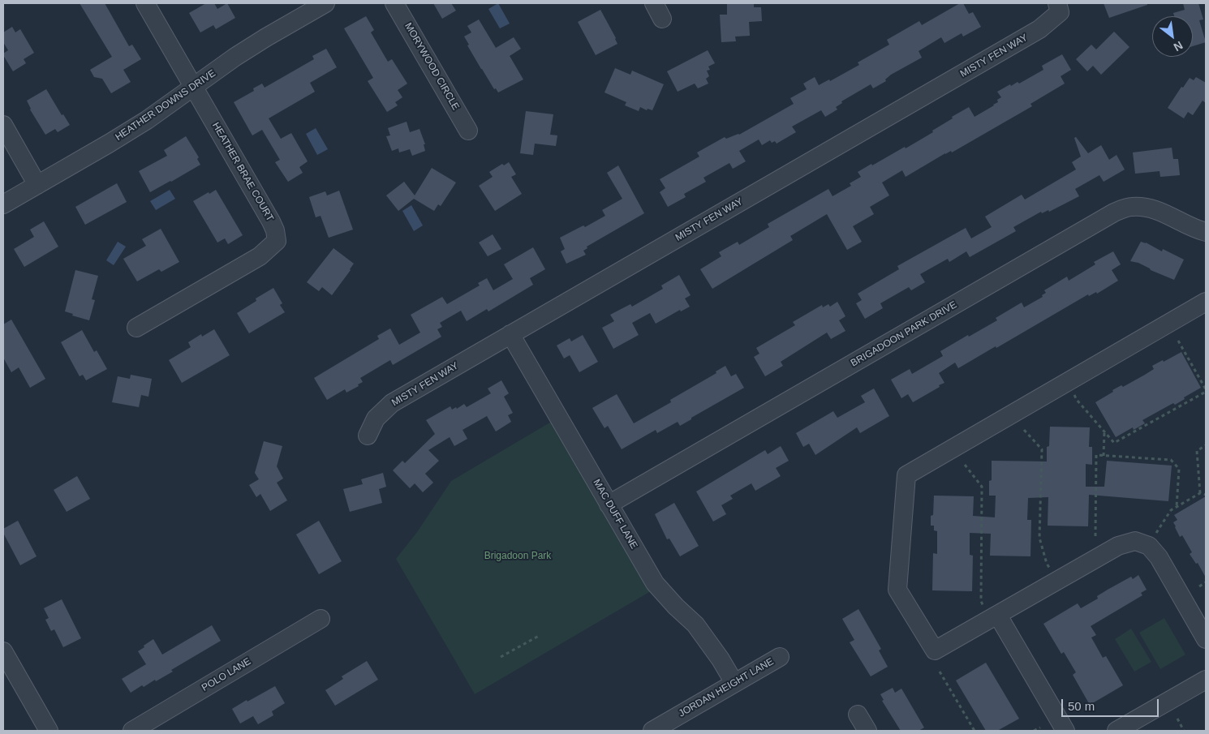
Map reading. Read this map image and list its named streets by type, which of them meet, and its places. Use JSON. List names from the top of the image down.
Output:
{
  "streets": {
    "street": [
      "MISTY FEN WAY",
      "MORYWOOD CIRCLE",
      "HEATHER DOWNS DRIVE",
      "HEATHER BRAE COURT",
      "BRIGADOON PARK DRIVE",
      "MAC DUFF LANE",
      "POLO LANE",
      "JORDAN HEIGHT LANE"
    ]
  },
  "crossings": [
    ["MISTY FEN WAY", "MAC DUFF LANE"],
    ["HEATHER DOWNS DRIVE", "HEATHER BRAE COURT"],
    ["BRIGADOON PARK DRIVE", "MAC DUFF LANE"],
    ["MAC DUFF LANE", "JORDAN HEIGHT LANE"]
  ],
  "parks": ["Brigadoon Park"],
  "scale_bar": "50 m",
  "north": "bottom right"
}
